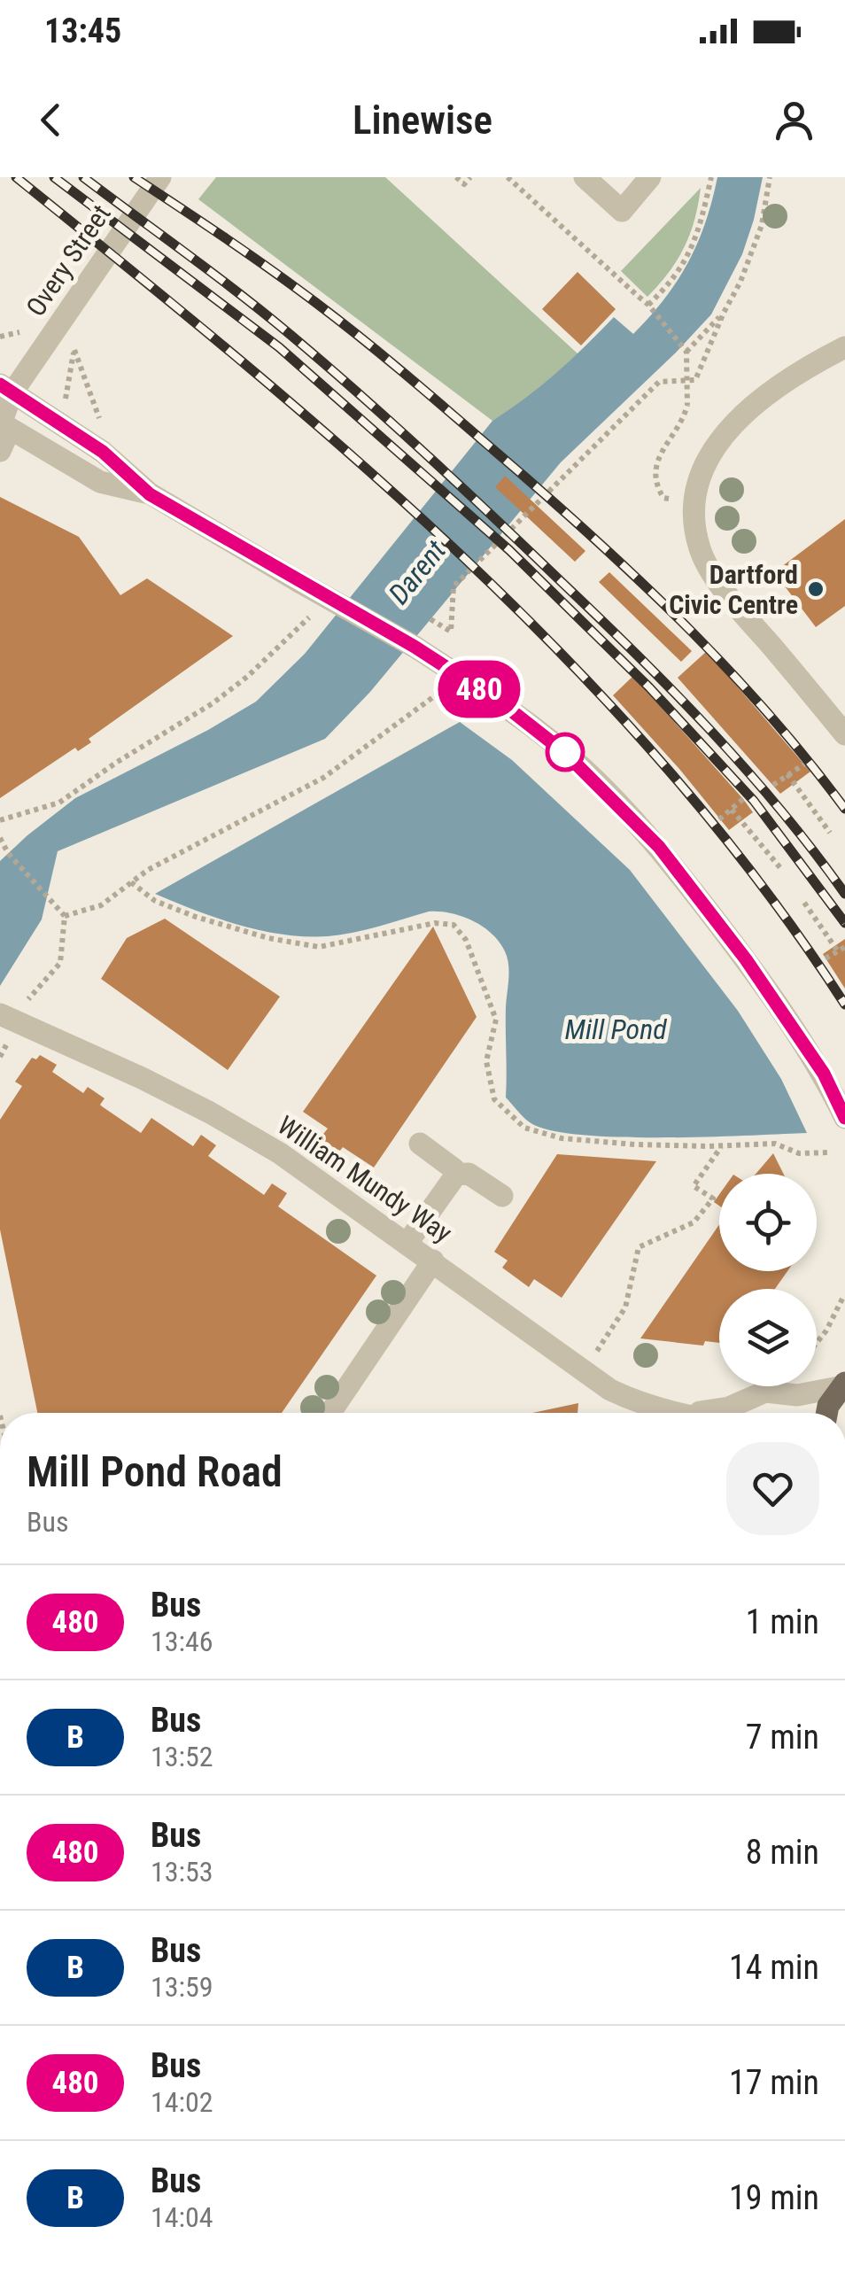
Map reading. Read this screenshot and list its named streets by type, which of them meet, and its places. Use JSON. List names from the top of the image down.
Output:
{
  "streets": {
    "street": ["Overy Street", "William Mundy Way"]
  },
  "water": ["Darent", "Mill Pond"],
  "places": ["Dartford Civic Centre"],
  "lines": ["bus line 480"],
  "page": {
    "status": "13:45",
    "header": "Linewise",
    "on_map": "480",
    "heading": ["Mill Pond Road", "Bus"],
    "list": [
      {
        "mark": "480",
        "name": "Bus",
        "note": "13:46",
        "value": "1 min"
      },
      {
        "mark": "B",
        "name": "Bus",
        "note": "13:52",
        "value": "7 min"
      },
      {
        "mark": "480",
        "name": "Bus",
        "note": "13:53",
        "value": "8 min"
      },
      {
        "mark": "B",
        "name": "Bus",
        "note": "13:59",
        "value": "14 min"
      },
      {
        "mark": "480",
        "name": "Bus",
        "note": "14:02",
        "value": "17 min"
      },
      {
        "mark": "B",
        "name": "Bus",
        "note": "14:04",
        "value": "19 min"
      }
    ]
  }
}
